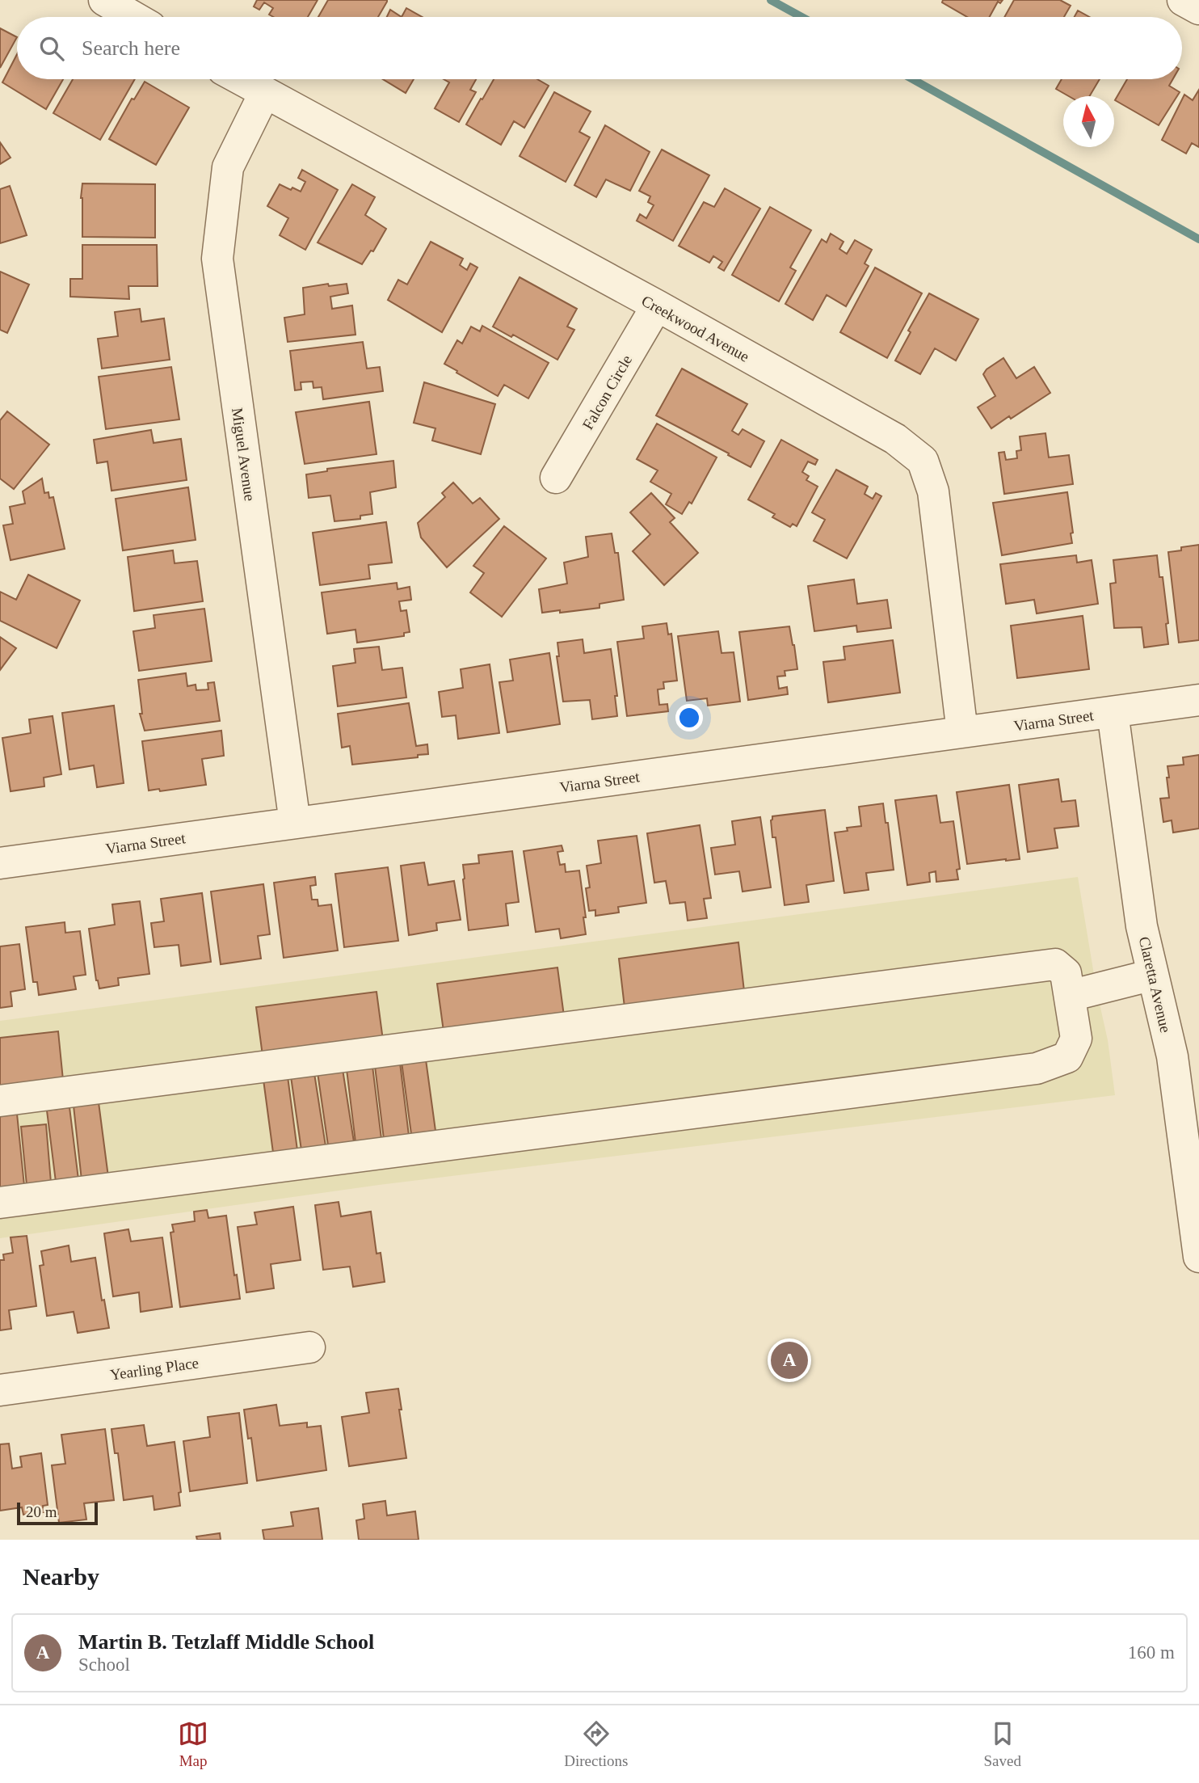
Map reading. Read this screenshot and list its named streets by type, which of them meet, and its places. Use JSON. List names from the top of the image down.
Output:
{
  "streets": {
    "street": [
      "Creekwood Avenue",
      "Falcon Circle",
      "Miguel Avenue",
      "Viarna Street",
      "Claretta Avenue",
      "Yearling Place"
    ]
  },
  "crossings": [
    ["Creekwood Avenue", "Falcon Circle"],
    ["Creekwood Avenue", "Miguel Avenue"],
    ["Creekwood Avenue", "Viarna Street"],
    ["Miguel Avenue", "Viarna Street"],
    ["Viarna Street", "Claretta Avenue"]
  ],
  "scale_bar": "20 m",
  "north": "top",
  "page": {
    "search": "Search here",
    "pins": "A",
    "scale": "20 m",
    "heading": "Nearby",
    "list": [
      {
        "mark": "A",
        "name": "Martin B. Tetzlaff Middle School",
        "note": "School",
        "value": "160 m"
      }
    ],
    "nav": ["Map", "Directions", "Saved"]
  }
}
